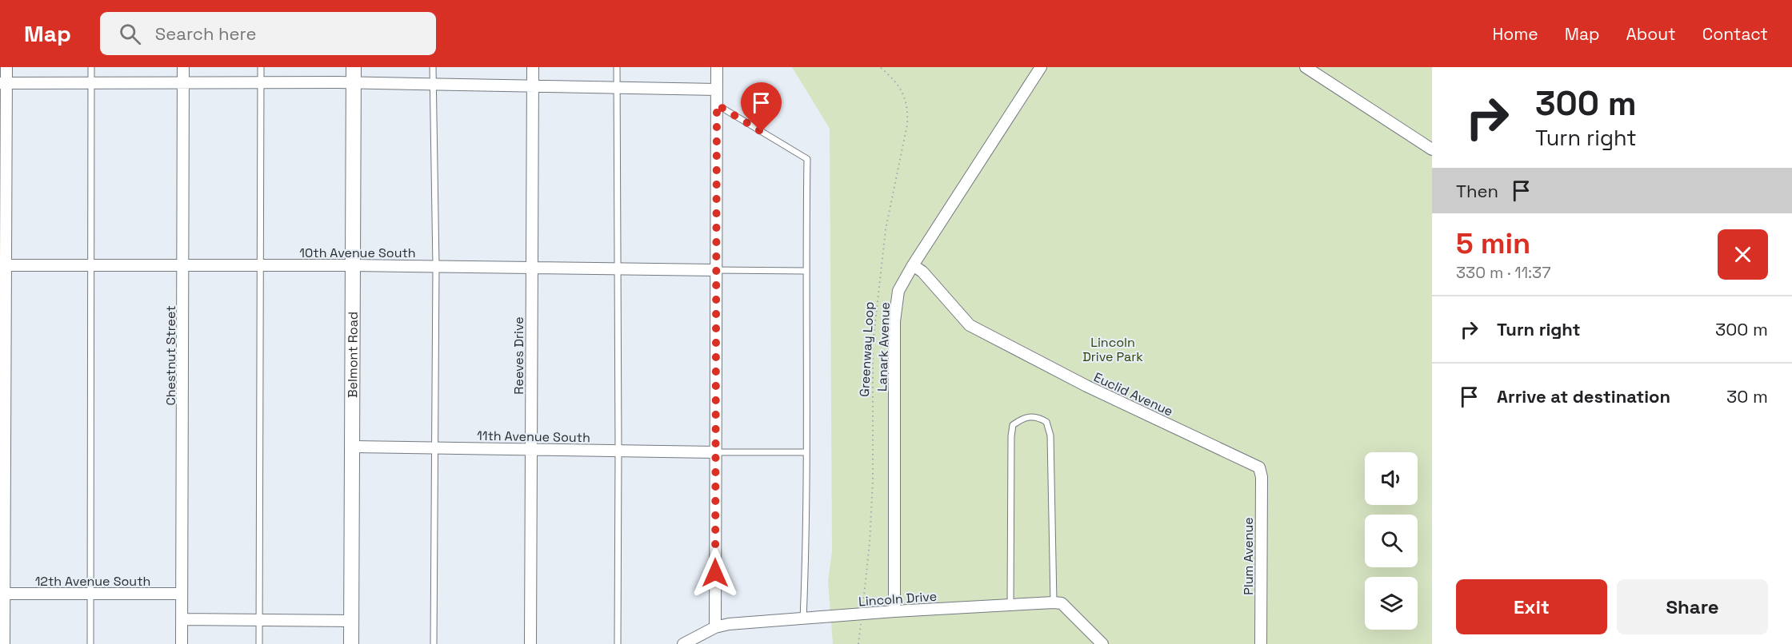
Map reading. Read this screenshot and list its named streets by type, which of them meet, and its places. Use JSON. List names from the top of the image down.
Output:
{
  "streets": {
    "street": [
      "10th Avenue South",
      "Lanark Avenue",
      "Chestnut Street",
      "Belmont Road",
      "Reeves Drive",
      "Euclid Avenue",
      "11th Avenue South",
      "Plum Avenue",
      "12th Avenue South",
      "Lincoln Drive"
    ],
    "path": ["Greenway Loop"]
  },
  "crossings": [
    ["10th Avenue South", "Chestnut Street"],
    ["10th Avenue South", "Belmont Road"],
    ["10th Avenue South", "Reeves Drive"],
    ["Lanark Avenue", "Euclid Avenue"],
    ["Lanark Avenue", "Lincoln Drive"],
    ["Greenway Loop", "Lincoln Drive"],
    ["Chestnut Street", "12th Avenue South"],
    ["Belmont Road", "11th Avenue South"],
    ["Reeves Drive", "11th Avenue South"],
    ["Euclid Avenue", "Plum Avenue"]
  ],
  "parks": ["Lincoln Drive Park"],
  "page": {
    "header": "Map",
    "search": "Search here",
    "nav": [
      "Home",
      "Map",
      "About",
      "Contact"
    ],
    "turn": ["300 m", "Turn right"],
    "then": "Then",
    "heading": ["5 min", "330 m · 11:37"],
    "list": [
      {
        "name": "Turn right",
        "value": "300 m"
      },
      {
        "name": "Arrive at destination",
        "value": "30 m"
      }
    ],
    "buttons": ["Exit", "Share"]
  }
}
